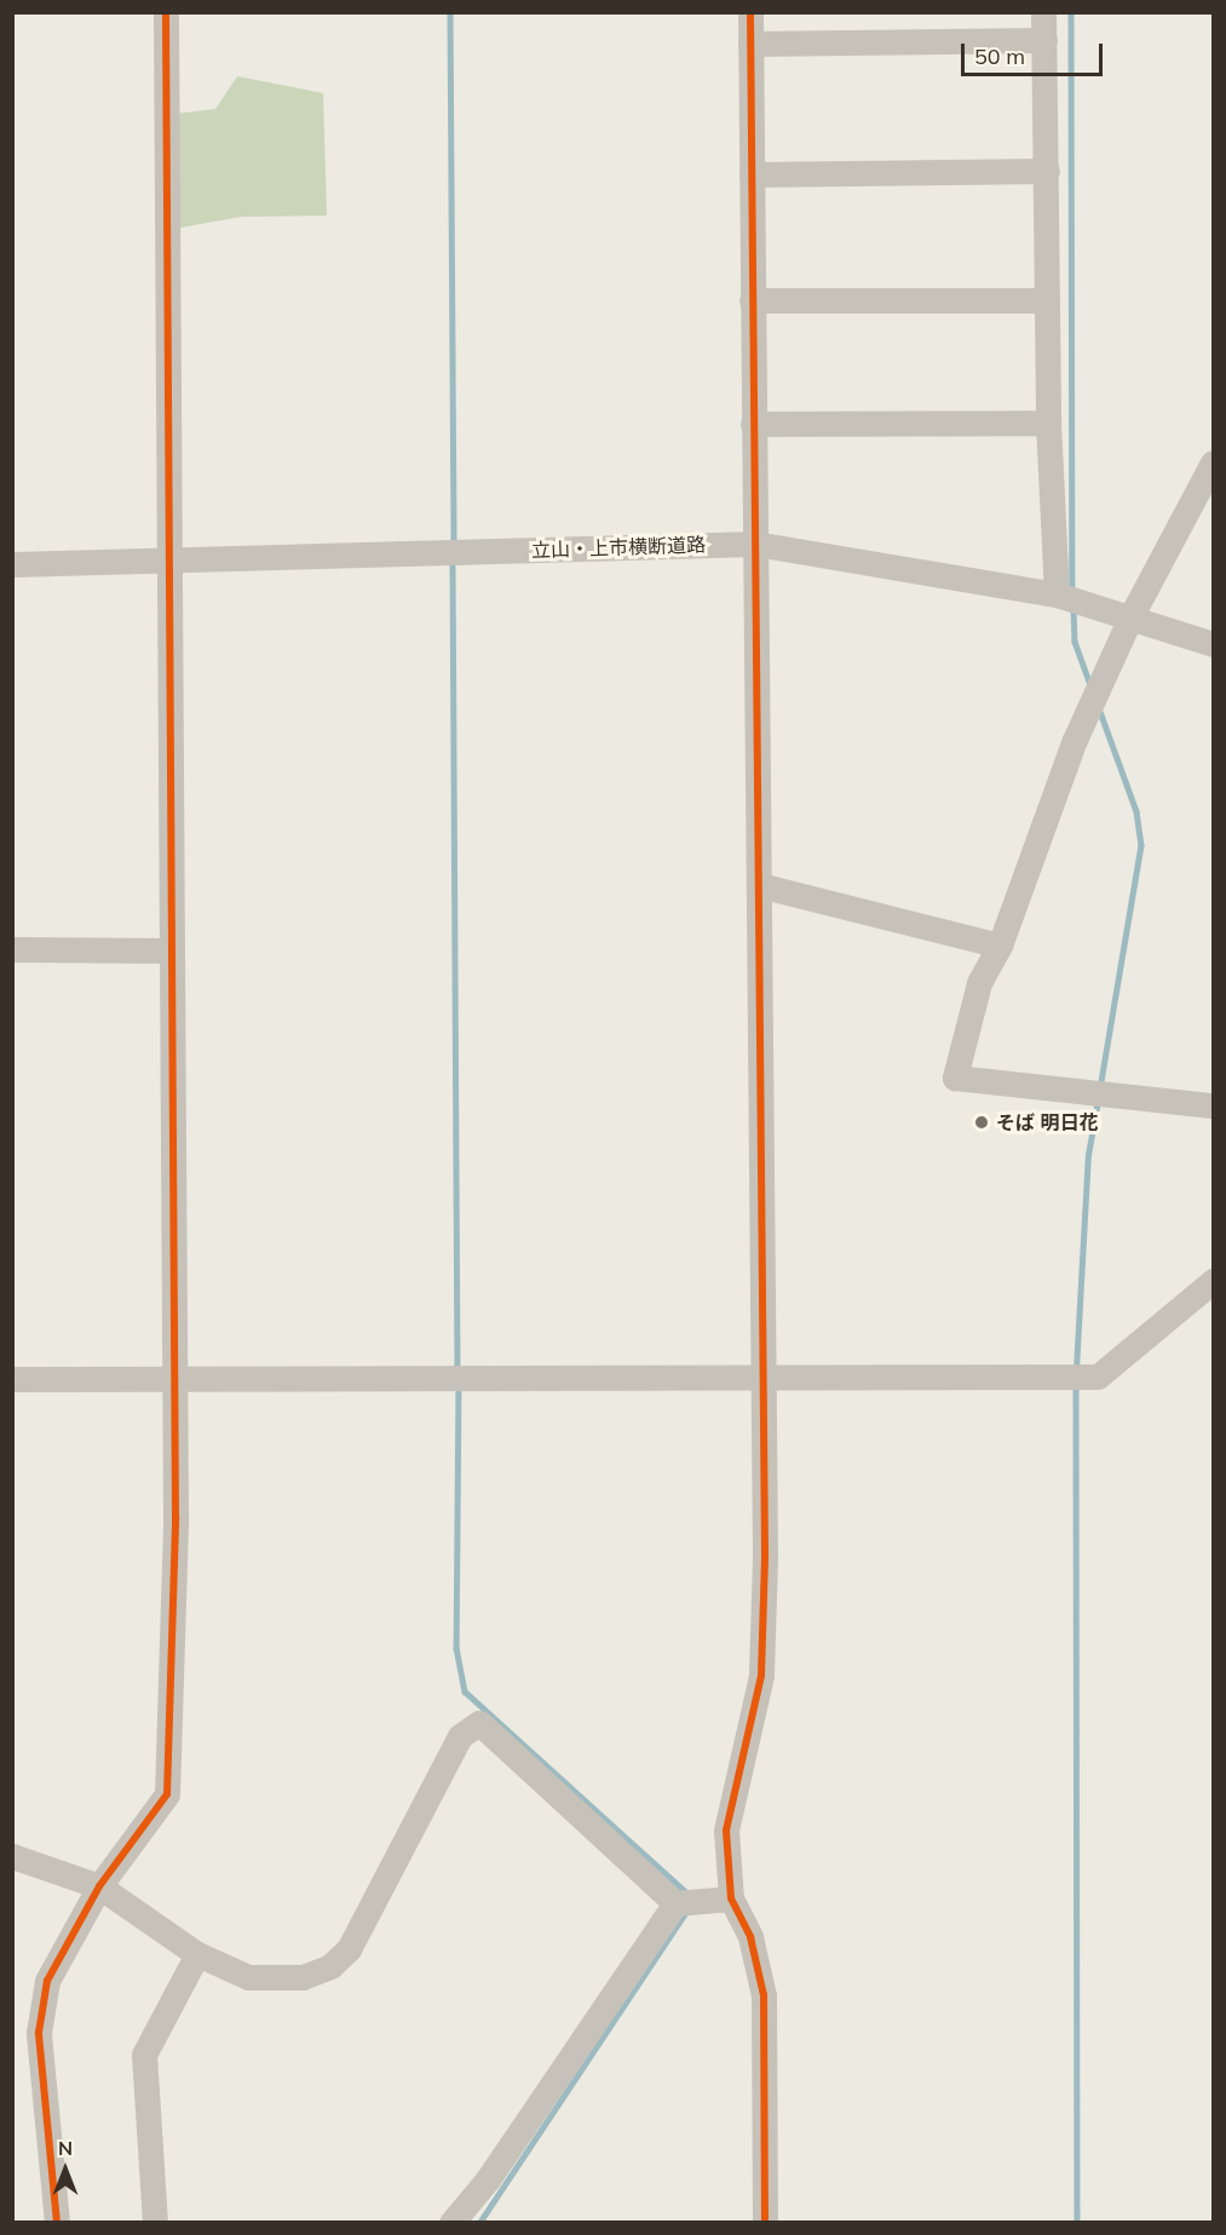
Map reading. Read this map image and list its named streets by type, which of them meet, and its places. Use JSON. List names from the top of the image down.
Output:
{
  "streets": {
    "street": ["立山・上市横断道路"]
  },
  "places": ["そば 明日花"],
  "scale_bar": "50 m",
  "north": "top"
}
